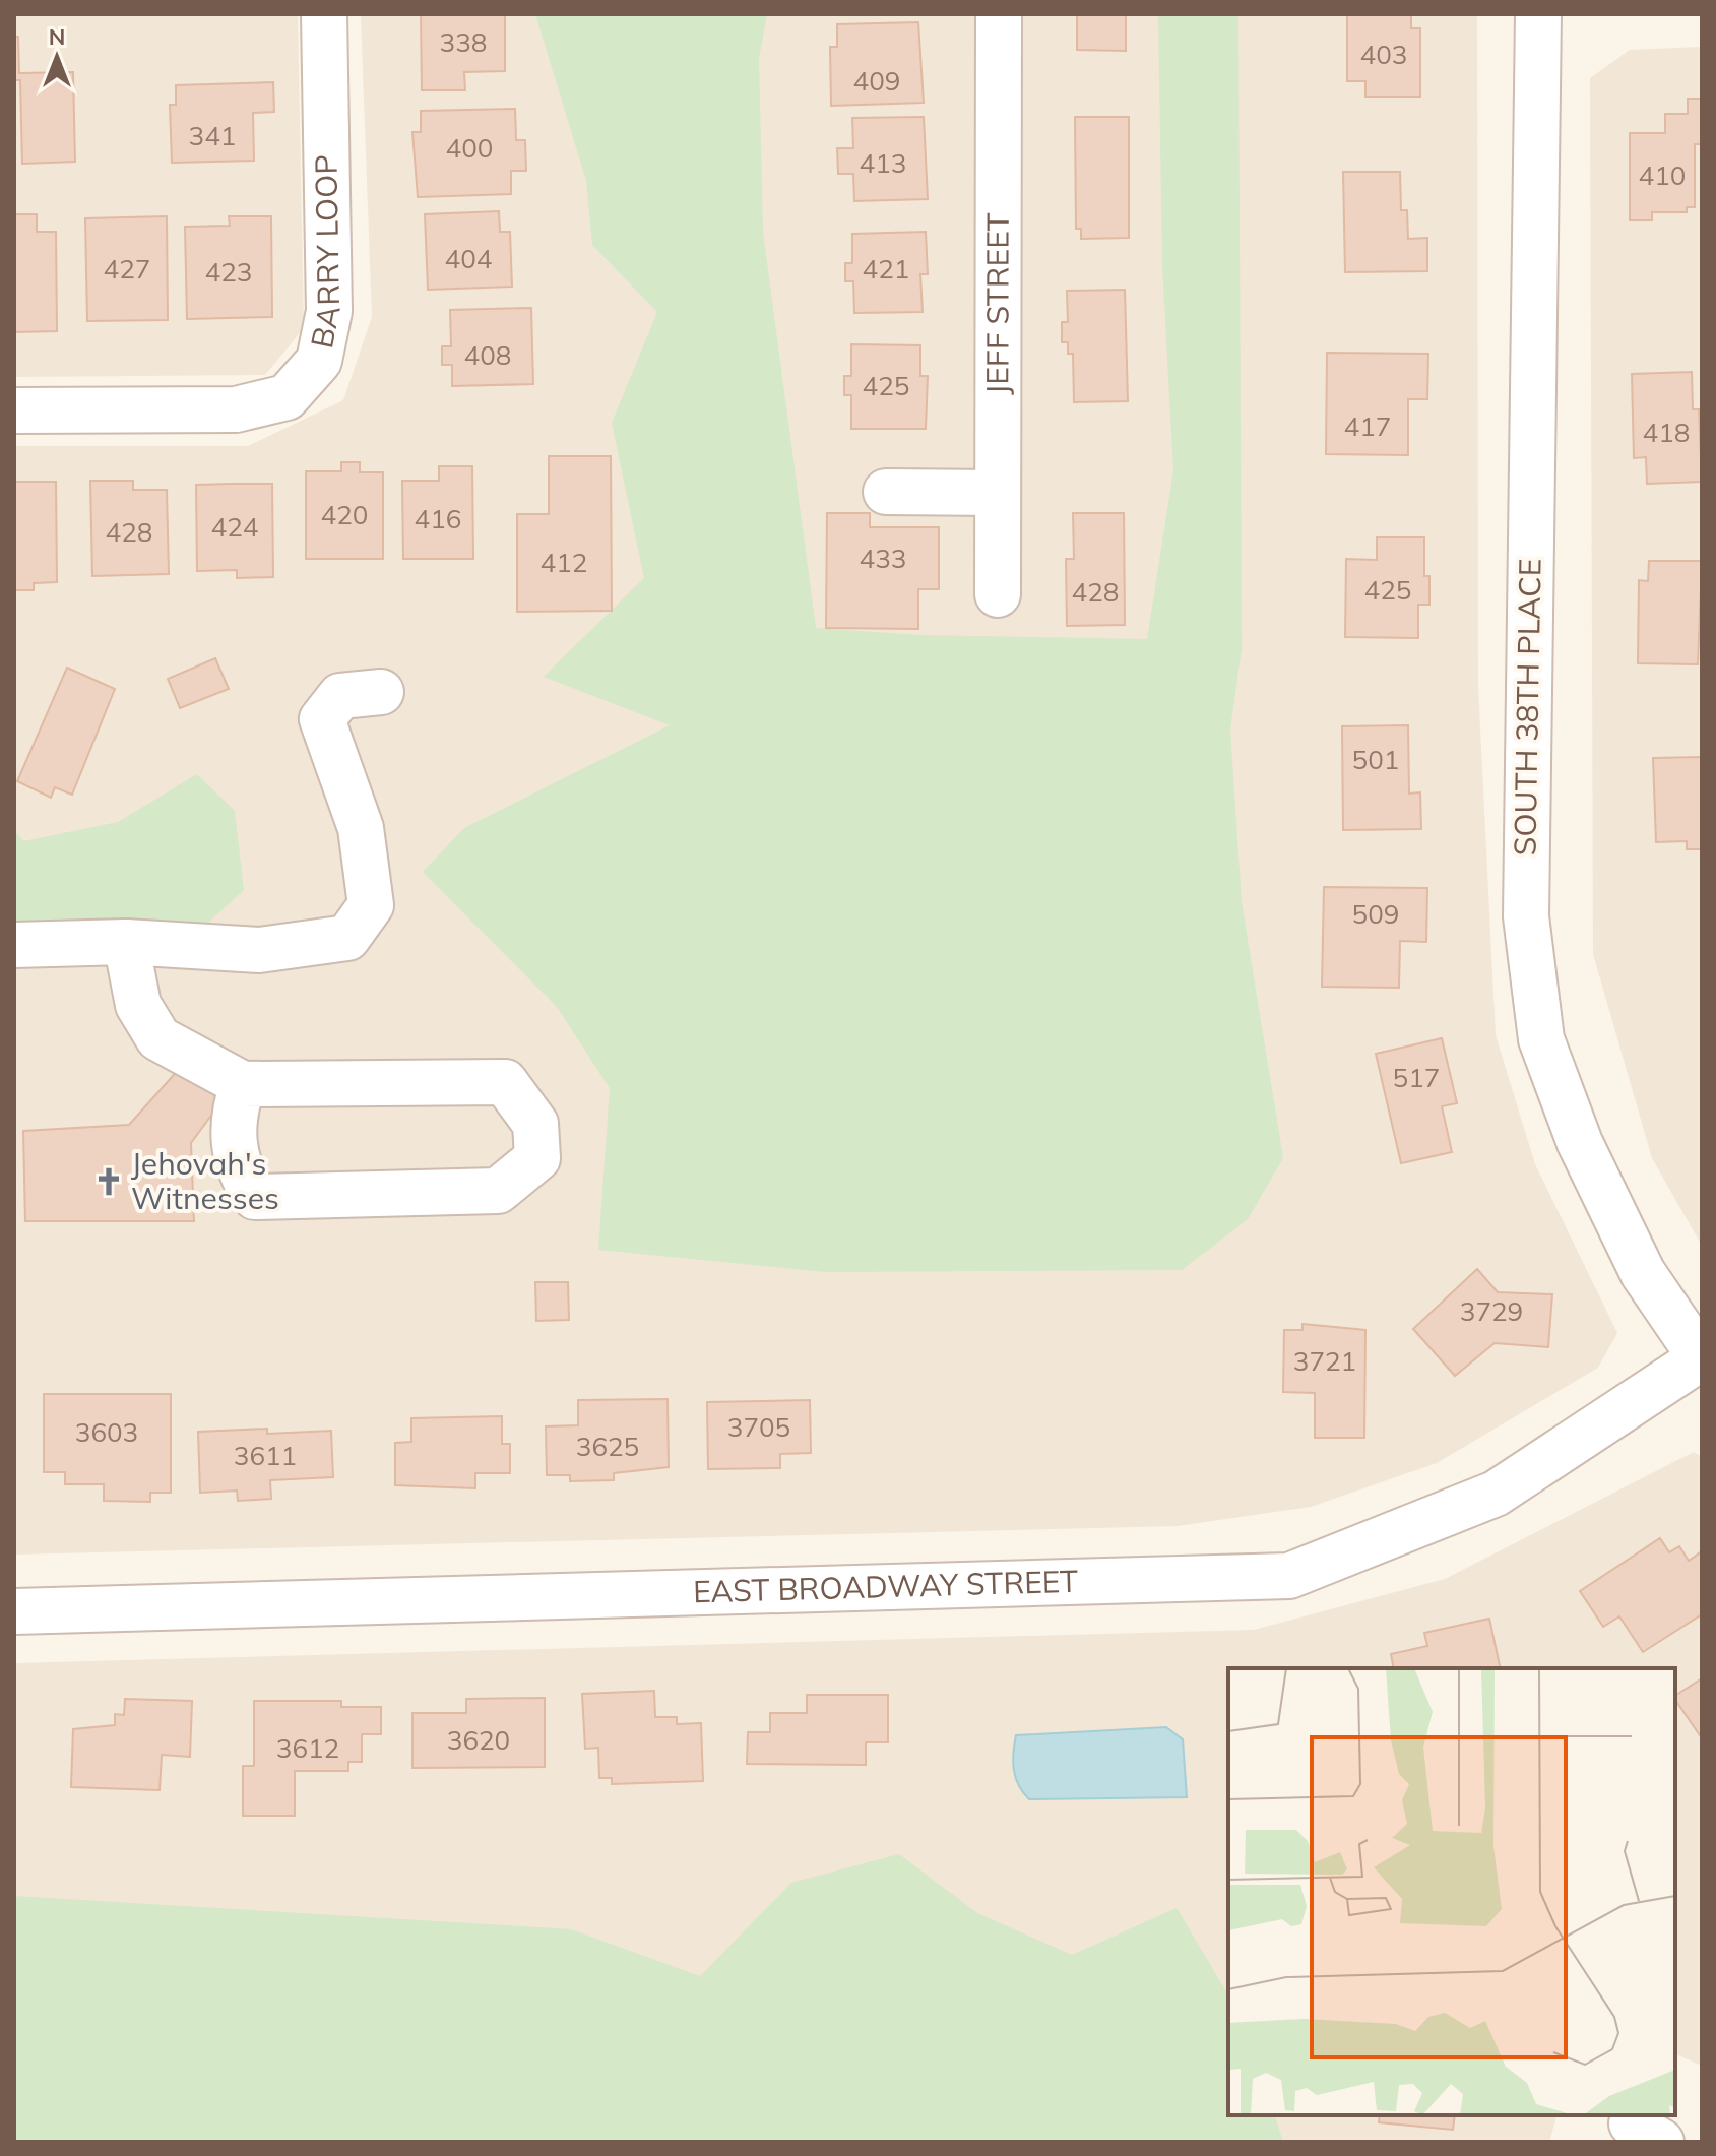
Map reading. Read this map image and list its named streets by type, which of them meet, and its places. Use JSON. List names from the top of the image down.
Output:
{
  "streets": {
    "street": [
      "BARRY LOOP",
      "JEFF STREET",
      "SOUTH 38TH PLACE",
      "EAST BROADWAY STREET"
    ]
  },
  "crossings": [
    ["SOUTH 38TH PLACE", "EAST BROADWAY STREET"]
  ],
  "places": {
    "church": ["Jehovah's Witnesses"]
  },
  "house_numbers": [
    "338",
    "403",
    "409",
    "341",
    "400",
    "413",
    "410",
    "404",
    "427",
    "421",
    "423",
    "408",
    "425",
    "417",
    "418",
    "420",
    "416",
    "424",
    "428",
    "433",
    "412",
    "425",
    "428",
    "501",
    "509",
    "517",
    "3729",
    "3721",
    "3705",
    "3603",
    "3625",
    "3611",
    "3620",
    "3612"
  ],
  "north": "top"
}
